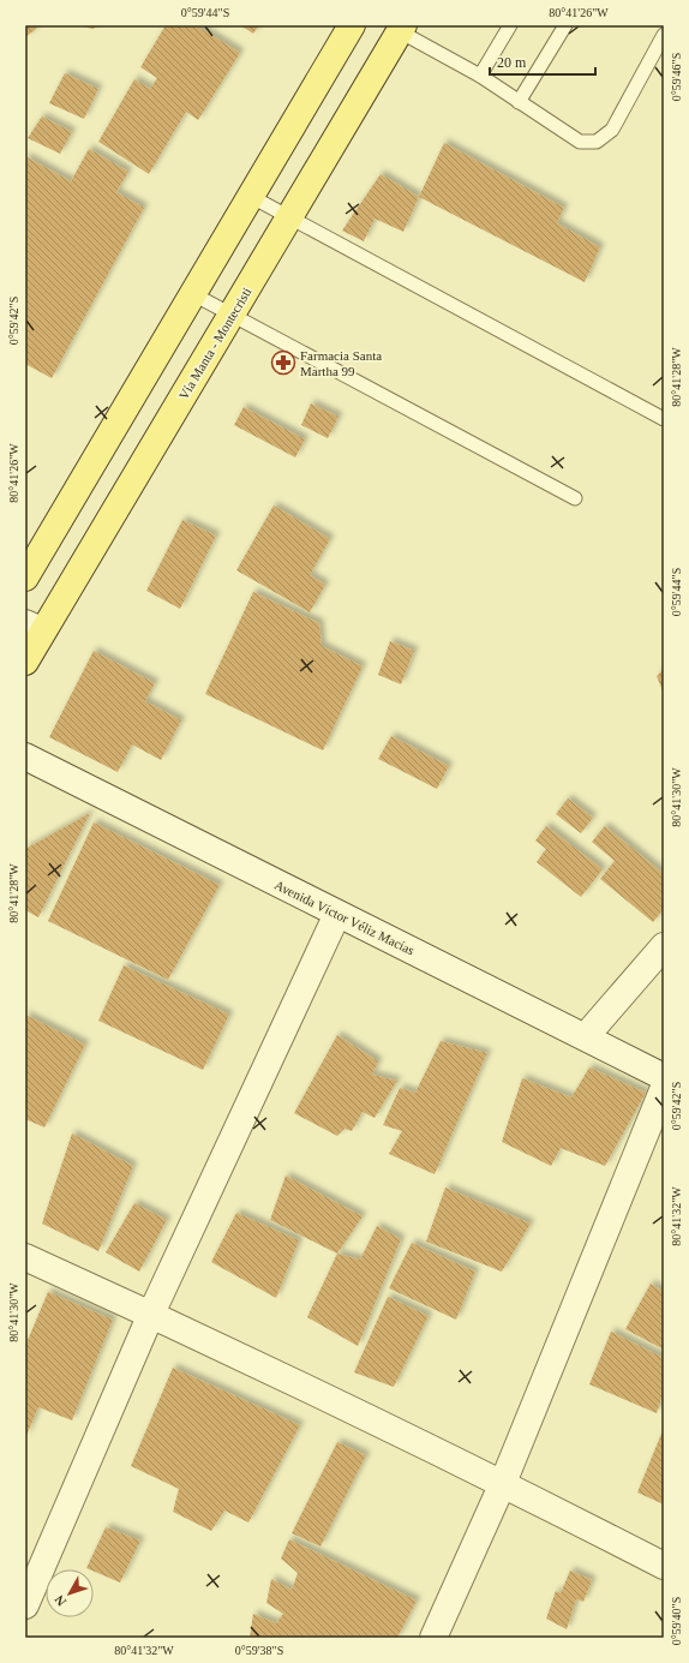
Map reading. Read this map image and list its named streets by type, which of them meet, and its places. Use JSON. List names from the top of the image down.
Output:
{
  "streets": {
    "main road": ["Vía Manta - Montecristi"],
    "street": ["Avenida Víctor Véliz Macías"]
  },
  "places": {
    "pharmacy": ["Farmacia Santa Martha 99"]
  },
  "scale_bar": "20 m",
  "north": "bottom left",
  "coordinates": [
    "0°59'44\"S",
    "80°41'26\"W",
    "0°59'46\"S",
    "0°59'42\"S",
    "80°41'28\"W",
    "80°41'30\"W",
    "80°41'32\"W",
    "0°59'40\"S",
    "0°59'38\"S"
  ]
}
